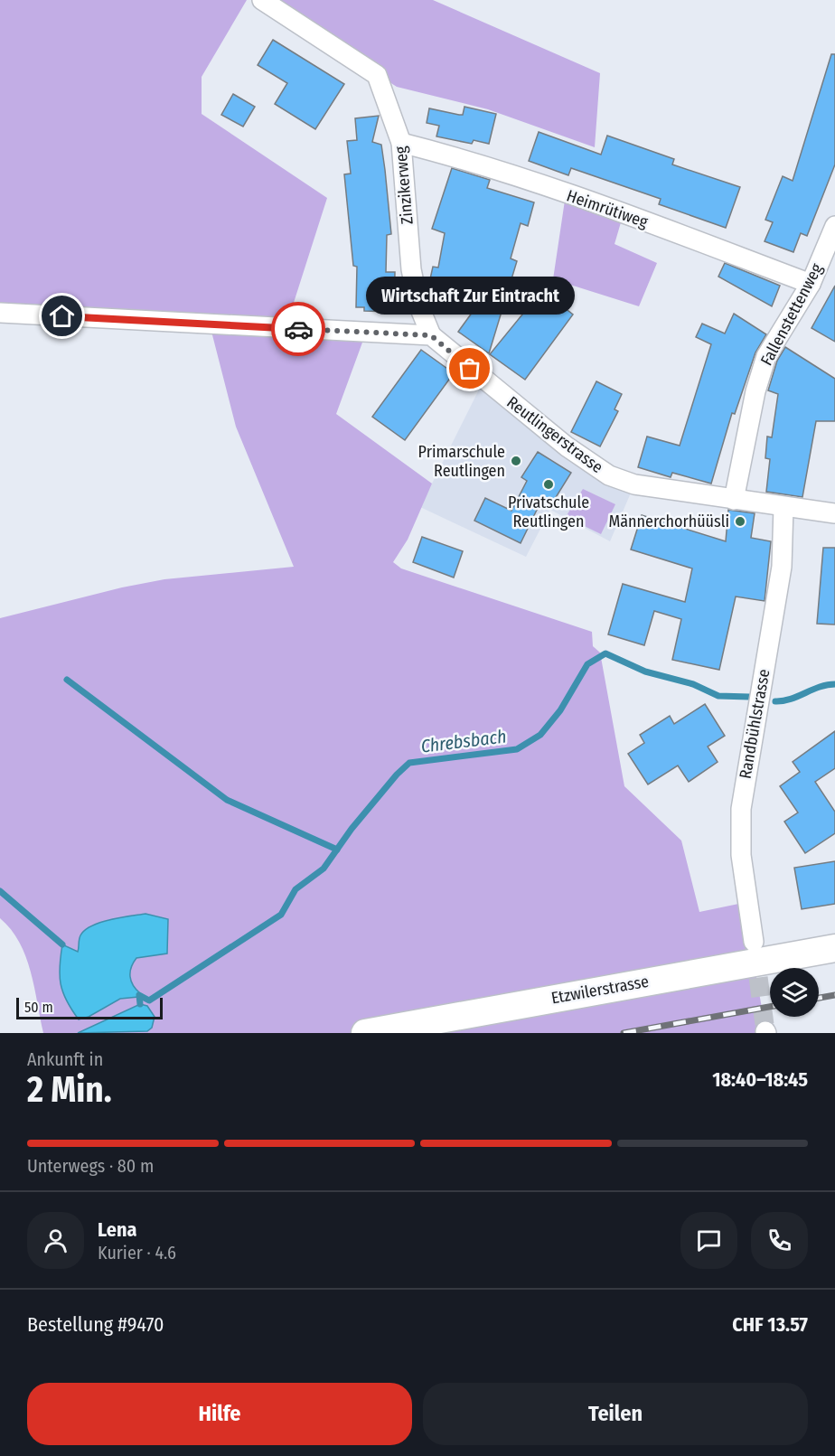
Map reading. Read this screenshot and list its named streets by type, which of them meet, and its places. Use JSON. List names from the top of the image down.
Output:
{
  "streets": {
    "main road": ["Etzwilerstrasse"],
    "street": [
      "Zinzikerweg",
      "Heimrütiweg",
      "Fallenstettenweg",
      "Reutlingerstrasse",
      "Randbühlstrasse"
    ]
  },
  "crossings": [
    ["Zinzikerweg", "Heimrütiweg"],
    ["Zinzikerweg", "Reutlingerstrasse"],
    ["Heimrütiweg", "Fallenstettenweg"],
    ["Fallenstettenweg", "Reutlingerstrasse"],
    ["Reutlingerstrasse", "Randbühlstrasse"]
  ],
  "water": ["Chrebsbach"],
  "places": [
    "Wirtschaft Zur Eintracht",
    "Primarschule Reutlingen",
    "Privatschule Reutlingen",
    "Männerchorhüüsli"
  ],
  "scale_bar": "50 m",
  "page": {
    "bubble": "Wirtschaft Zur Eintracht",
    "scale": "50 m",
    "heading": ["2 Min.", "Ankunft in", "18:40–18:45"],
    "panel": [
      "Lena",
      "Kurier · 4.6",
      "Bestellung #9470",
      "CHF 13.57"
    ],
    "bar": "Unterwegs · 80 m",
    "buttons": ["Hilfe", "Teilen"]
  }
}
